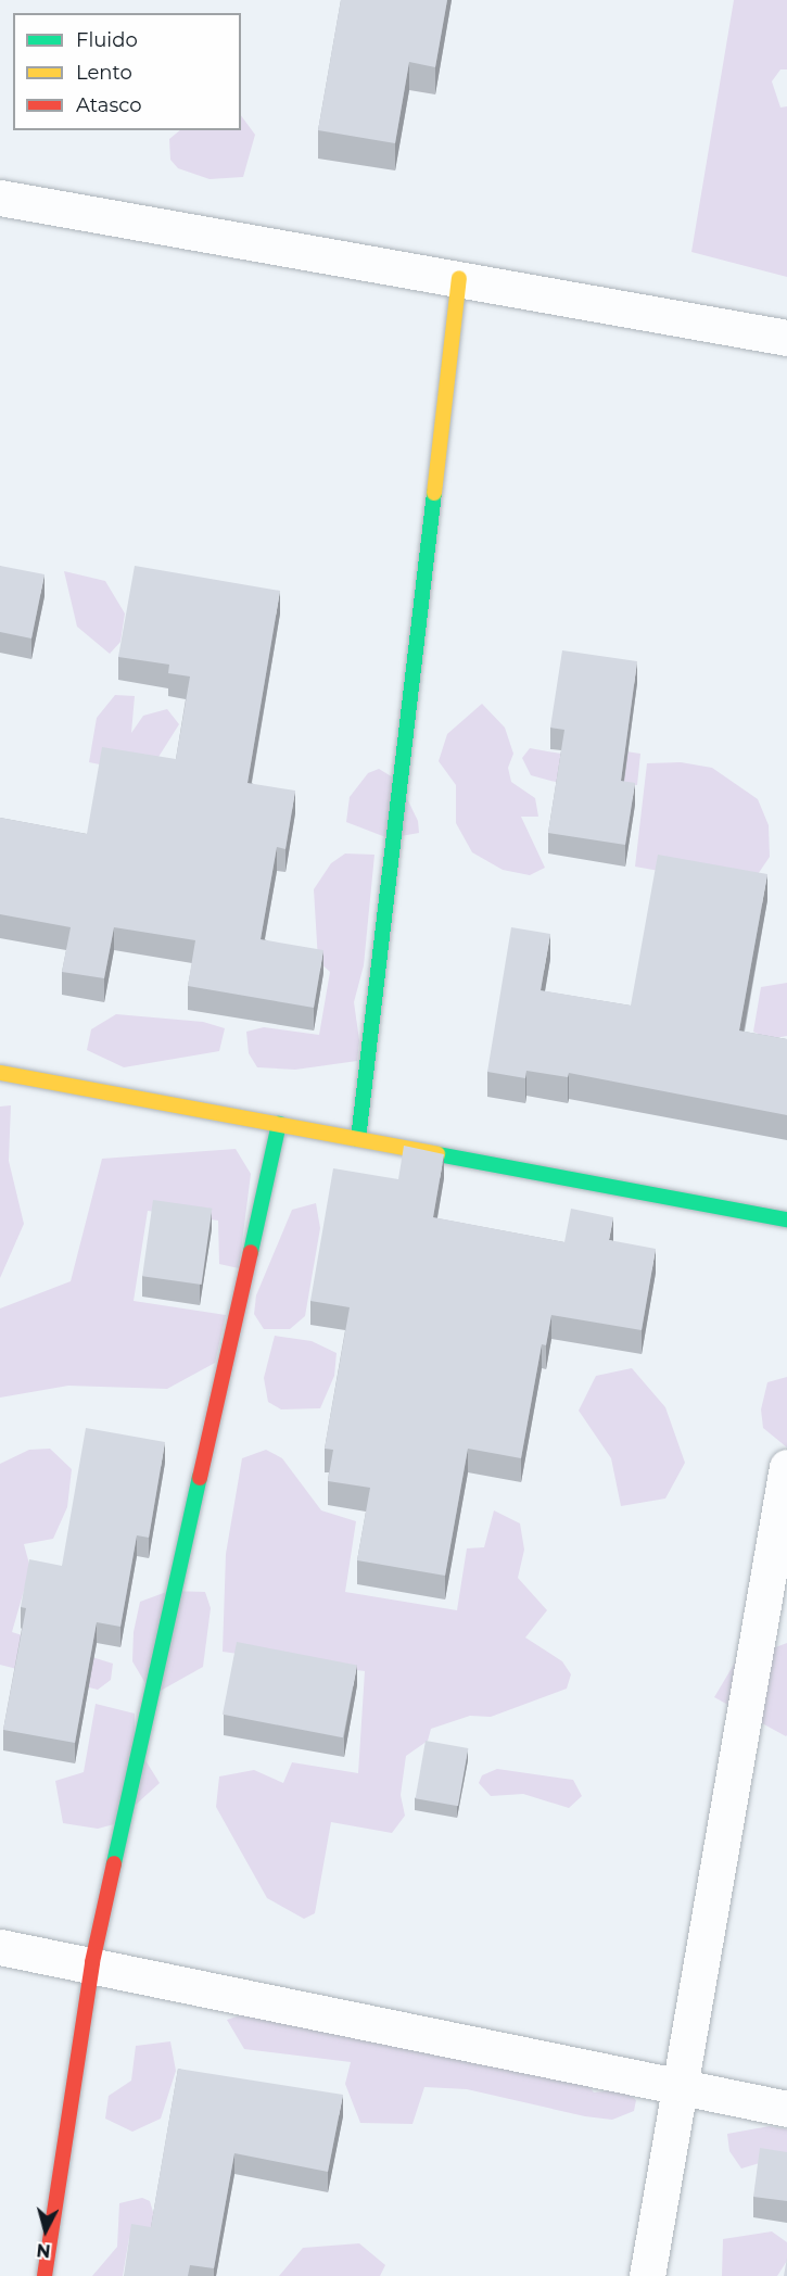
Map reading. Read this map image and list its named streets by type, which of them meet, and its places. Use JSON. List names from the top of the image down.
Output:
{
  "legend": ["Fluido", "Lento", "Atasco"],
  "north": "bottom"
}
